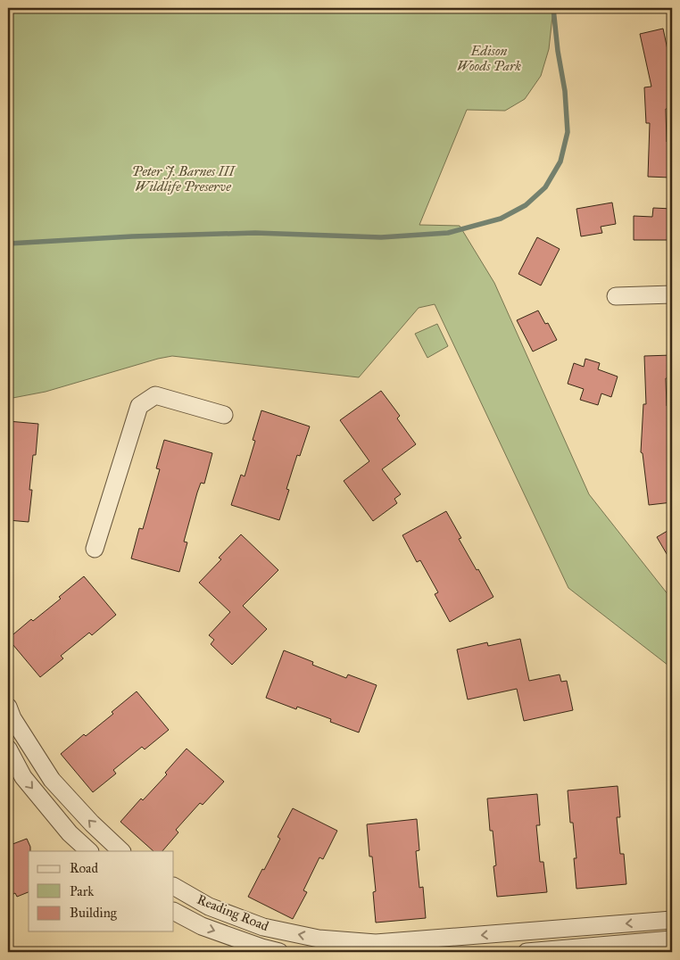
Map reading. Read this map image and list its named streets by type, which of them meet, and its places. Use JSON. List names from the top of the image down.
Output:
{
  "streets": {
    "street": ["Reading Road"]
  },
  "parks": ["Edison Woods Park", "Peter J. Barnes III Wildlife Preserve"],
  "legend": ["Road", "Park", "Building"]
}
